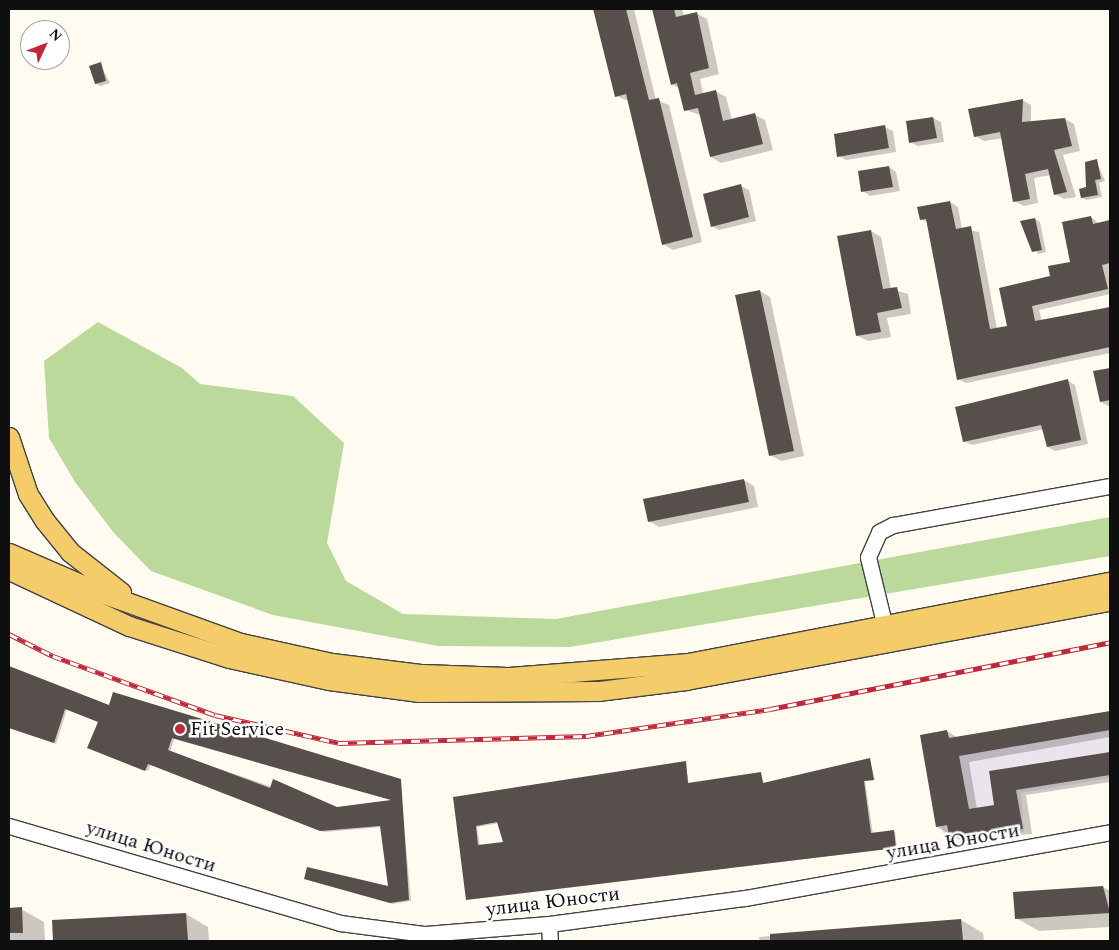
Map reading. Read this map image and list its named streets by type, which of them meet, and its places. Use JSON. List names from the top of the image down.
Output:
{
  "streets": {
    "street": ["улица Юности"]
  },
  "places": ["Fit Service"],
  "north": "top right"
}
